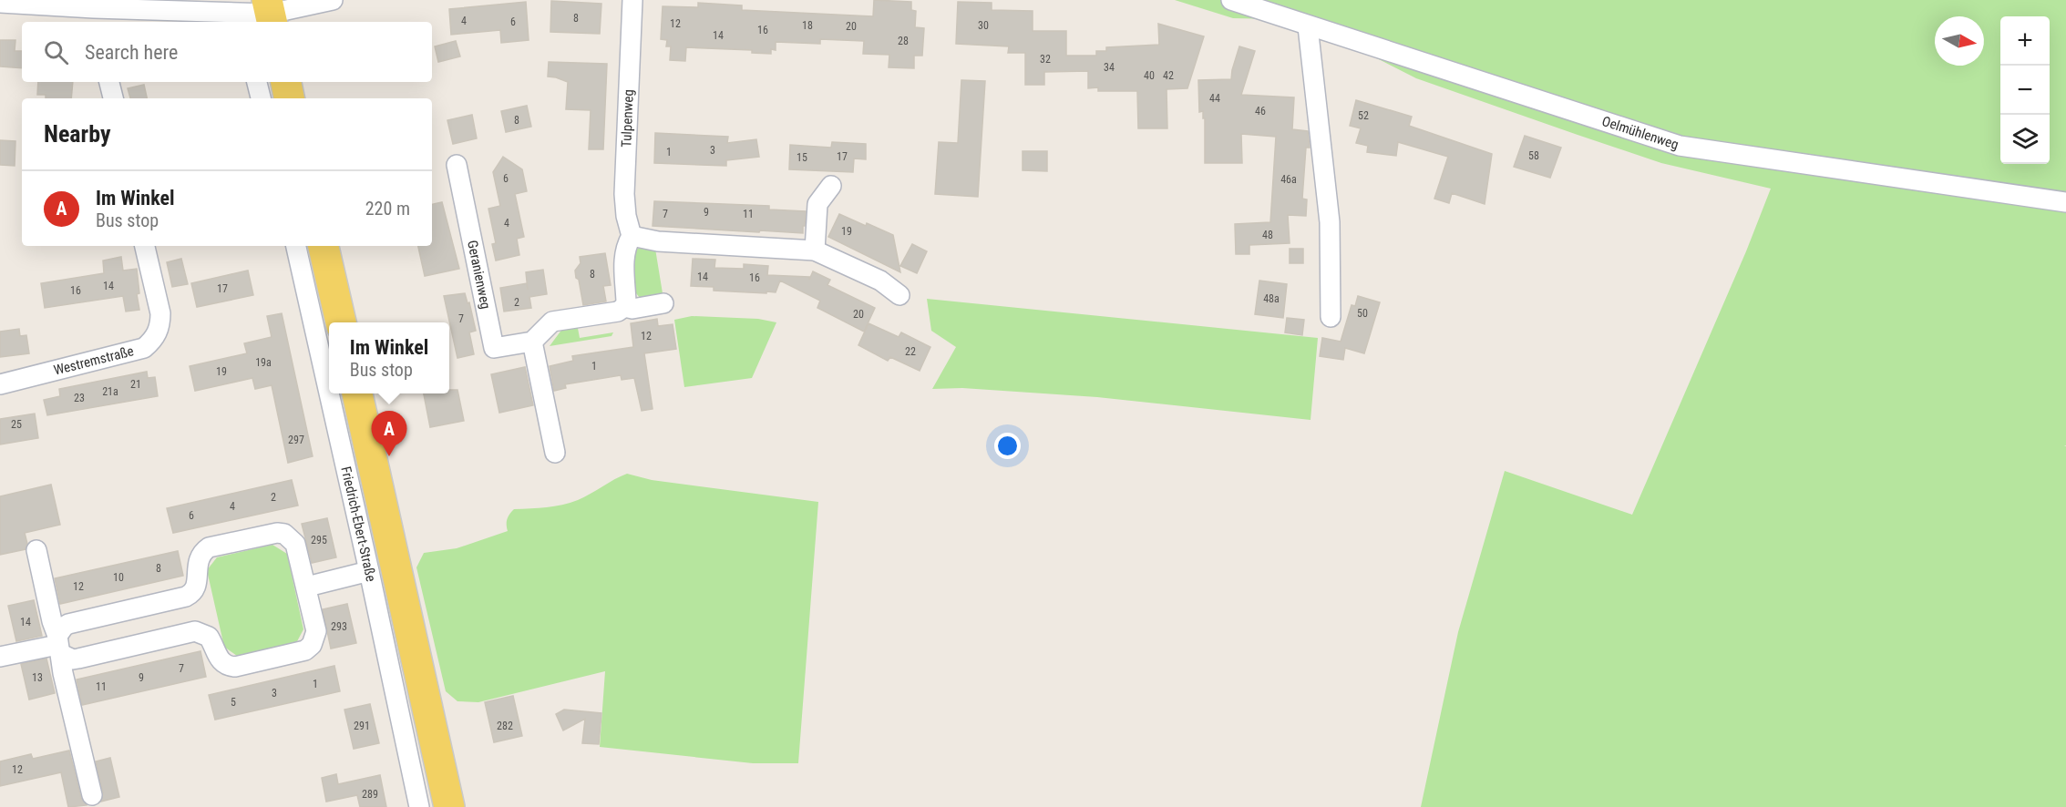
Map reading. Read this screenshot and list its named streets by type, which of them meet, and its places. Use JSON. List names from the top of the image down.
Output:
{
  "streets": {
    "main road": ["Friedrich-Ebert-Straße"],
    "street": [
      "Tulpenweg",
      "Oelmühlenweg",
      "Geranienweg",
      "Westremstraße"
    ]
  },
  "house_numbers": [
    "8",
    "4",
    "6",
    "12",
    "18",
    "30",
    "20",
    "16",
    "14",
    "28",
    "32",
    "34",
    "40",
    "42",
    "44",
    "46",
    "52",
    "8",
    "3",
    "1",
    "58",
    "17",
    "15",
    "6",
    "46a",
    "9",
    "7",
    "11",
    "4",
    "19",
    "48",
    "8",
    "14",
    "16",
    "14",
    "17",
    "16",
    "48a",
    "2",
    "50",
    "20",
    "7",
    "12",
    "22",
    "19a",
    "1",
    "19",
    "21",
    "21a",
    "23",
    "25",
    "297",
    "2",
    "4",
    "6",
    "295",
    "8",
    "10",
    "12",
    "14",
    "293",
    "7",
    "13",
    "9",
    "1",
    "11",
    "3",
    "5",
    "291",
    "282",
    "12",
    "289"
  ],
  "north": "right",
  "page": {
    "map_buttons": ["+", "−"],
    "search": "Search here",
    "heading": "Nearby",
    "list": [
      {
        "mark": "A",
        "name": "Im Winkel",
        "note": "Bus stop",
        "value": "220 m"
      }
    ],
    "popup": ["Im Winkel", "Bus stop"],
    "pins": "A"
  }
}
